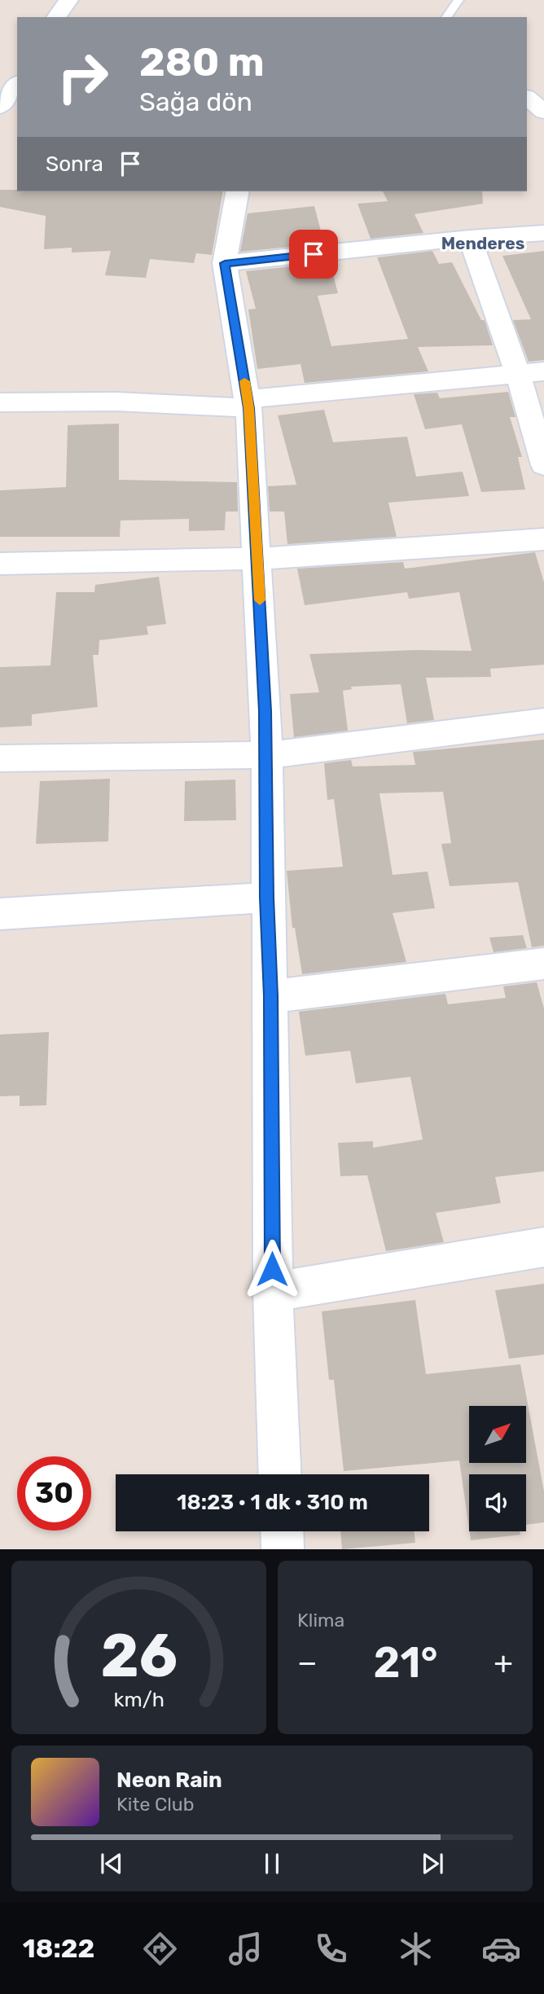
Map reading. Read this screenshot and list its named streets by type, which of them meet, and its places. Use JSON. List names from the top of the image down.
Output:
{
  "districts": ["Menderes"],
  "north": "top right",
  "page": {
    "turn": ["280 m", "Sağa dön"],
    "then": "Sonra",
    "limit": "30",
    "trip": "18:23 · 1 dk · 310 m",
    "tile": "Klima",
    "heat": ["−", "21°", "+"],
    "song": ["Neon Rain", "Kite Club"],
    "tabs": "18:22",
    "gauge": ["26", "km/h"]
  }
}
